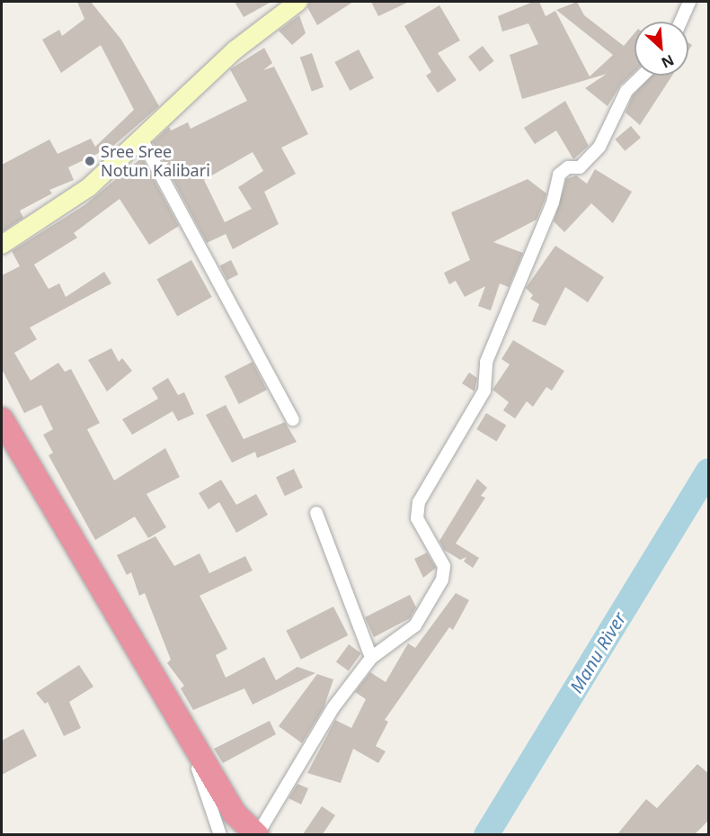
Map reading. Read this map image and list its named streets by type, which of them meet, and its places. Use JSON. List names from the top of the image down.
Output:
{
  "water": ["Manu River"],
  "places": ["Sree Sree Notun Kalibari"],
  "north": "bottom right"
}
